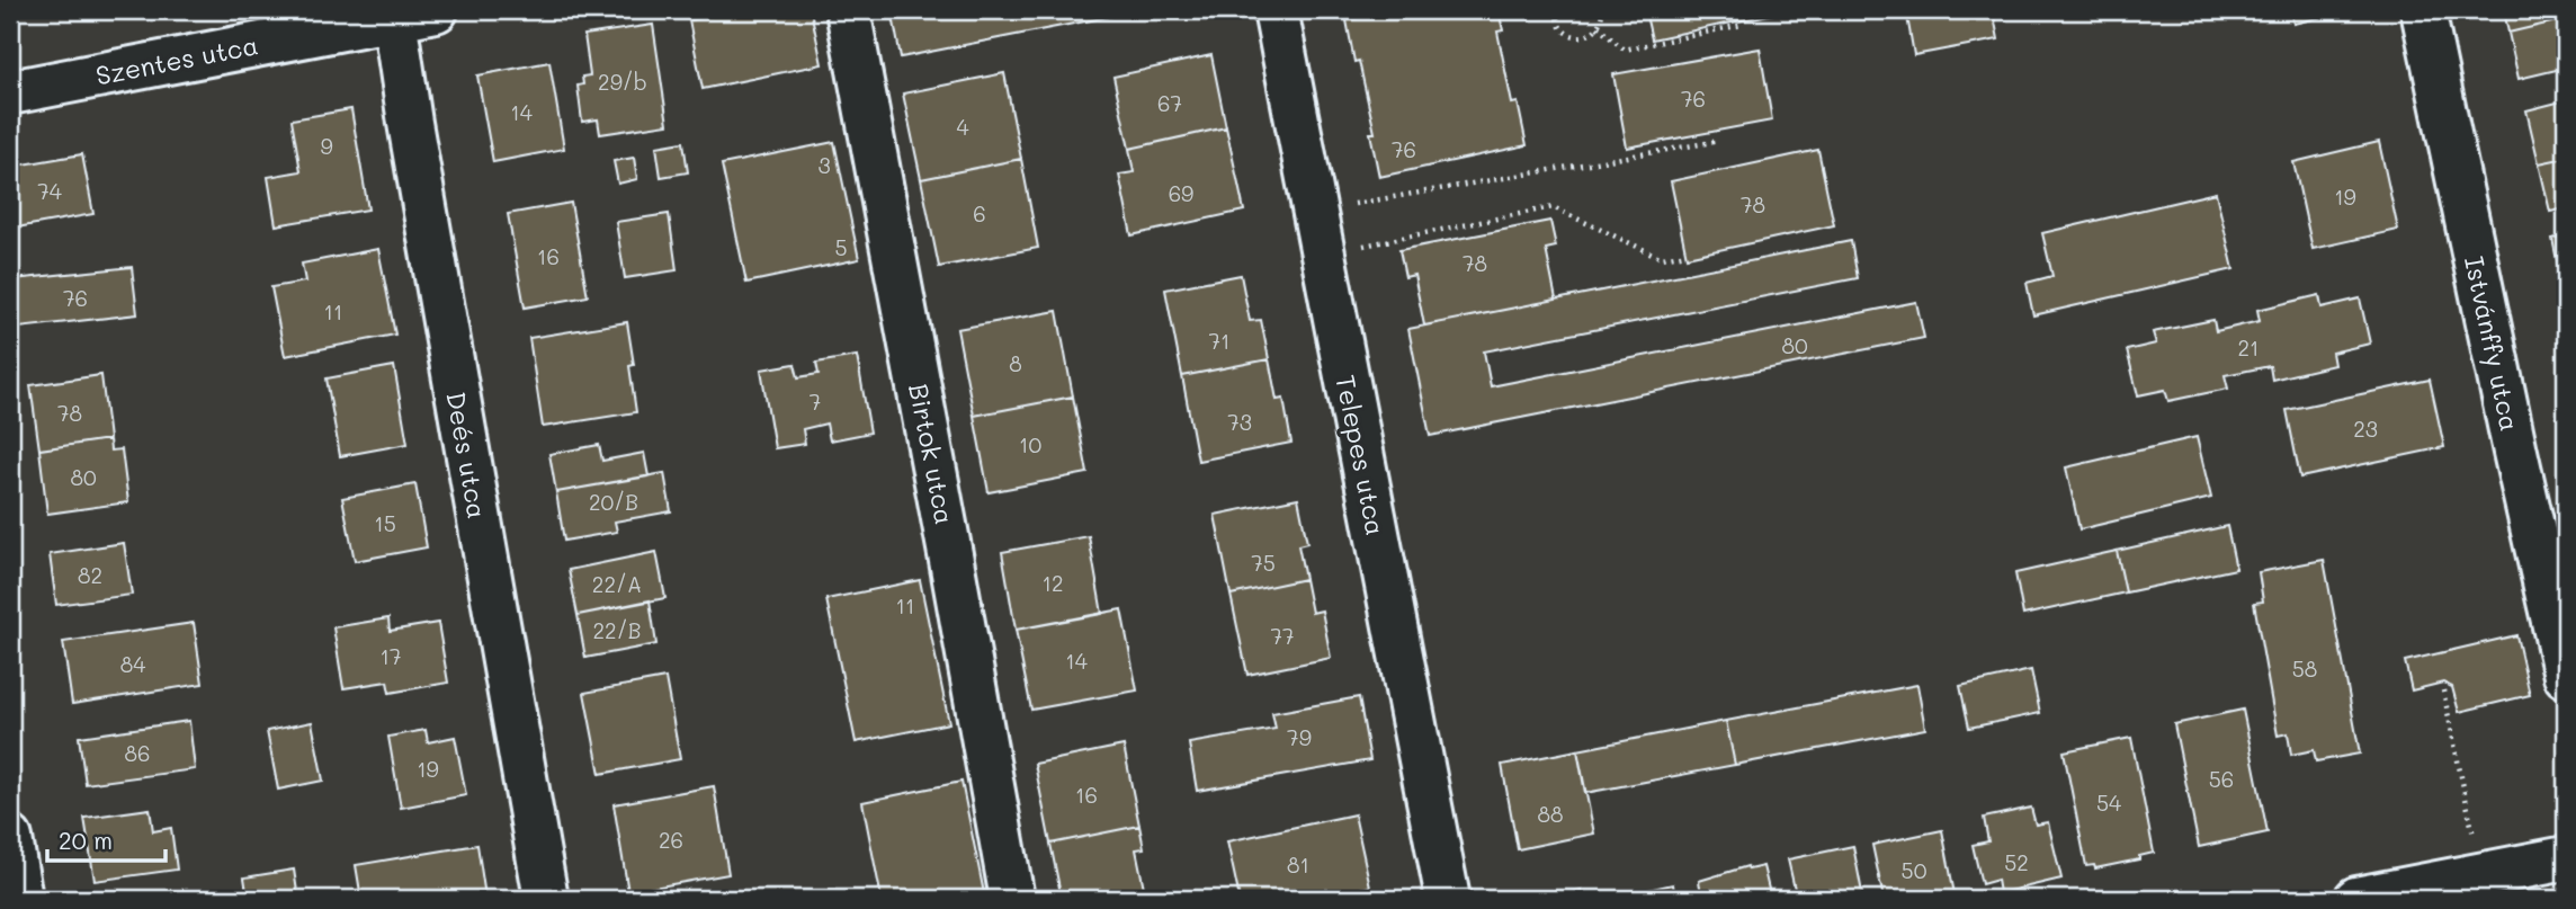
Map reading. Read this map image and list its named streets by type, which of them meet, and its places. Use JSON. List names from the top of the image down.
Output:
{
  "streets": {
    "street": [
      "Szentes utca",
      "Istvánffy utca",
      "Birtok utca",
      "Deés utca",
      "Telepes utca"
    ]
  },
  "crossings": [
    ["Szentes utca", "Deés utca"]
  ],
  "house_numbers": [
    "29/b",
    "76",
    "67",
    "14",
    "4",
    "9",
    "76",
    "3",
    "74",
    "69",
    "19",
    "78",
    "6",
    "5",
    "16",
    "78",
    "76",
    "11",
    "71",
    "80",
    "21",
    "8",
    "7",
    "78",
    "73",
    "23",
    "10",
    "80",
    "20/B",
    "15",
    "75",
    "82",
    "12",
    "22/A",
    "11",
    "22/B",
    "77",
    "17",
    "14",
    "84",
    "58",
    "79",
    "86",
    "19",
    "56",
    "16",
    "54",
    "88",
    "26",
    "52",
    "81",
    "50"
  ],
  "scale_bar": "20 m"
}
